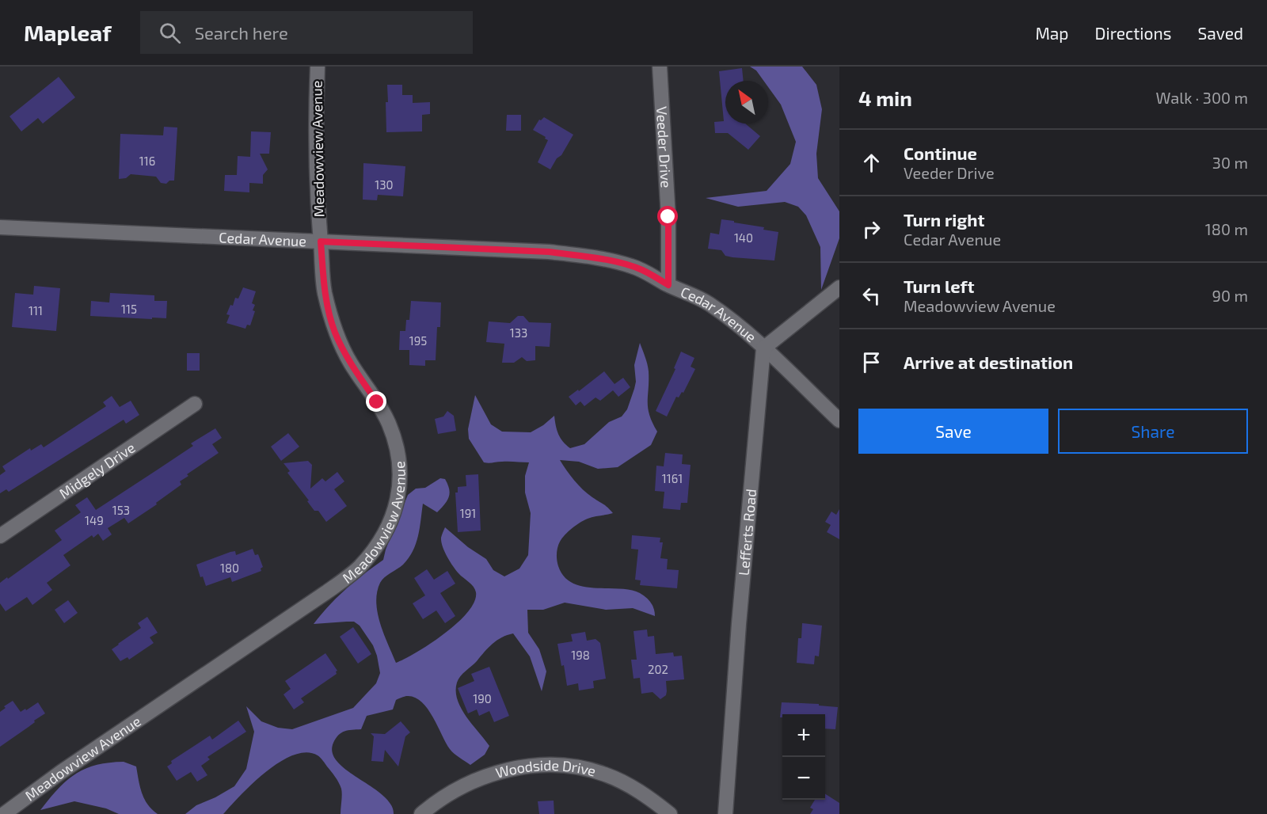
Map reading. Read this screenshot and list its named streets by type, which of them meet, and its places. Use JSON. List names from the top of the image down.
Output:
{
  "streets": {
    "street": [
      "Veeder Drive",
      "Meadowview Avenue",
      "Cedar Avenue",
      "Midgely Drive",
      "Lefferts Road",
      "Woodside Drive"
    ]
  },
  "crossings": [
    ["Veeder Drive", "Cedar Avenue"],
    ["Meadowview Avenue", "Cedar Avenue"],
    ["Cedar Avenue", "Lefferts Road"]
  ],
  "house_numbers": [
    "116",
    "130",
    "140",
    "115",
    "111",
    "133",
    "195",
    "1161",
    "153",
    "191",
    "149",
    "180",
    "198",
    "202",
    "190"
  ],
  "north": "top left",
  "page": {
    "header": "Mapleaf",
    "search": "Search here",
    "nav": ["Map", "Directions", "Saved"],
    "heading": ["4 min", "Walk · 300 m"],
    "list": [
      ["Continue", "Veeder Drive", "30 m"],
      ["Turn right", "Cedar Avenue", "180 m"],
      ["Turn left", "Meadowview Avenue", "90 m"],
      "Arrive at destination"
    ],
    "buttons": ["Save", "Share"],
    "map_buttons": ["+", "−"]
  }
}
